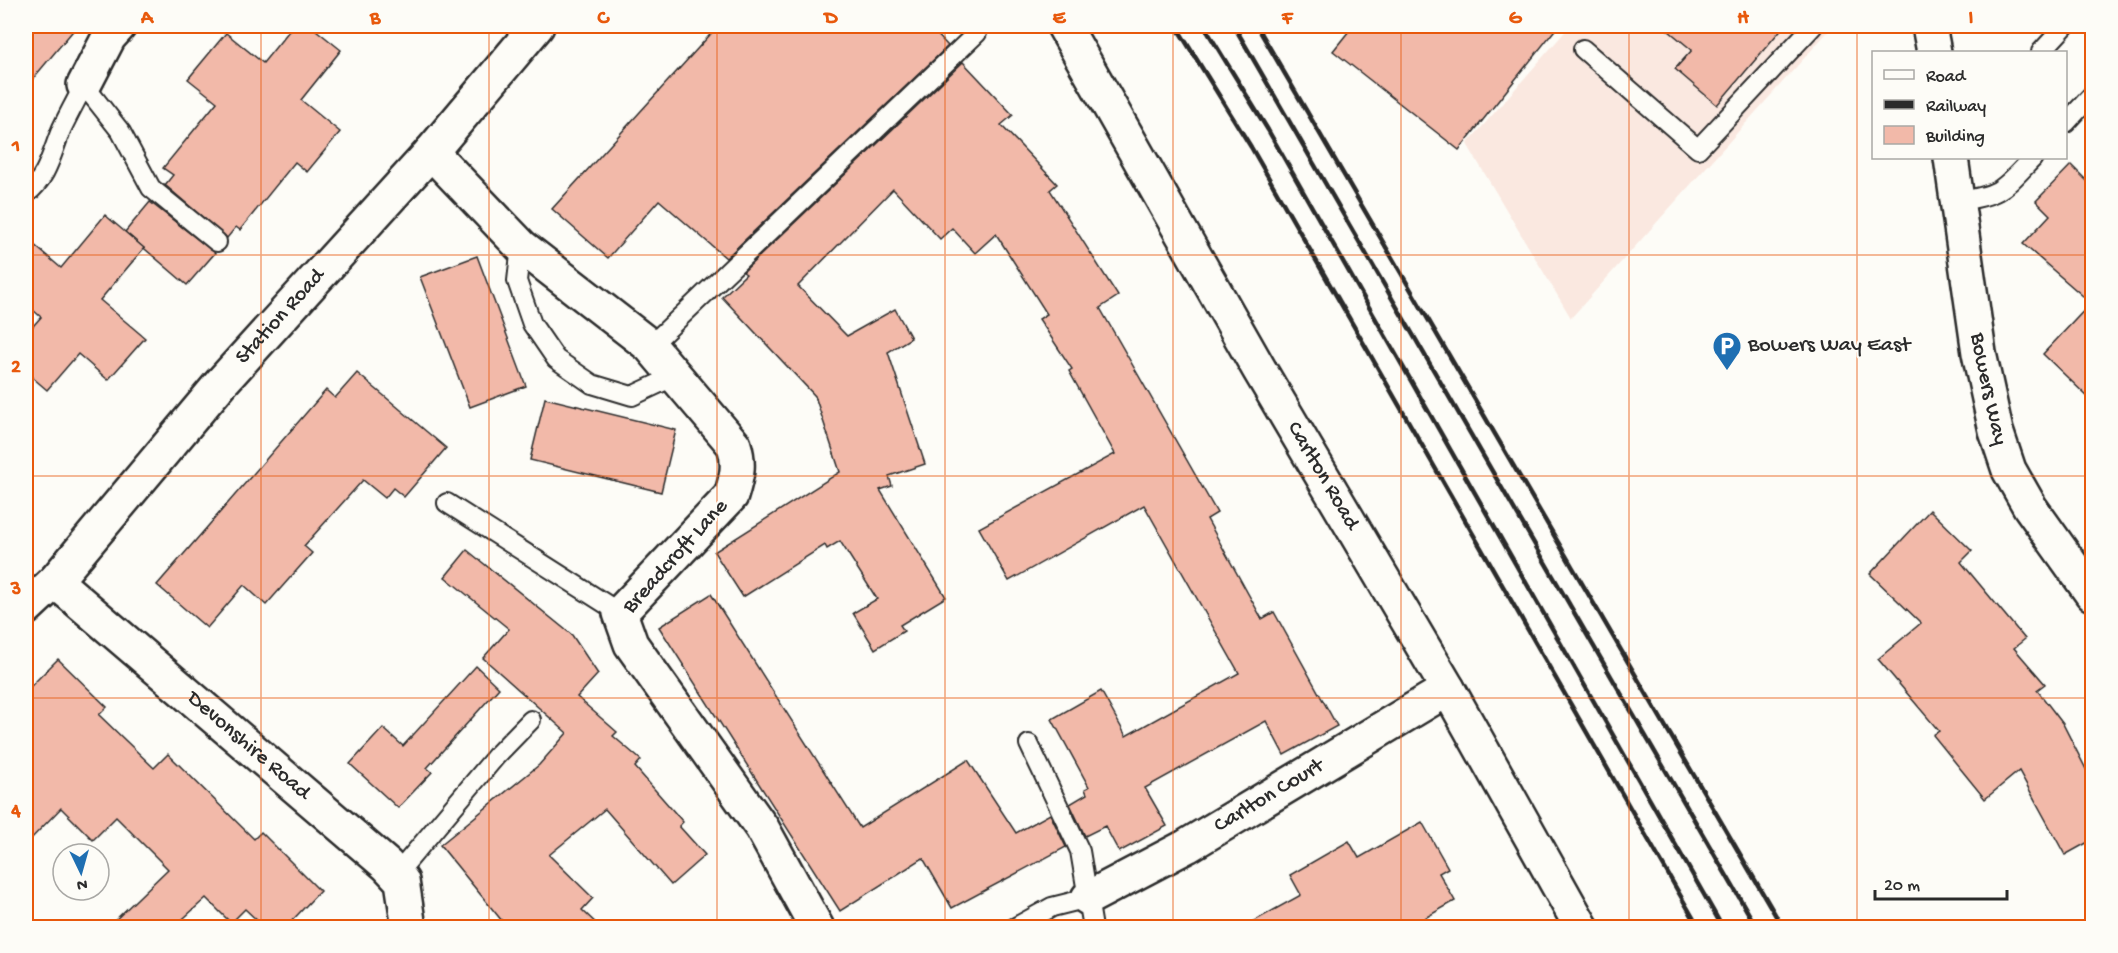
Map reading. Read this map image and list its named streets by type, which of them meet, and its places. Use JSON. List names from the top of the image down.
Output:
{
  "streets": {
    "street": [
      "Station Road",
      "Bowers Way",
      "Carlton Road",
      "Breadcroft Lane",
      "Devonshire Road",
      "Carlton Court"
    ]
  },
  "crossings": [
    ["Station Road", "Breadcroft Lane"],
    ["Station Road", "Devonshire Road"],
    ["Carlton Road", "Carlton Court"]
  ],
  "places": {
    "parking": ["Bowers Way East"]
  },
  "legend": ["Road", "Railway", "Building"],
  "scale_bar": "20 m",
  "north": "bottom",
  "grid": {
    "columns": [
      "A",
      "B",
      "C",
      "D",
      "E",
      "F",
      "G",
      "H",
      "I"
    ],
    "rows": [
      "1",
      "2",
      "3",
      "4"
    ]
  }
}
